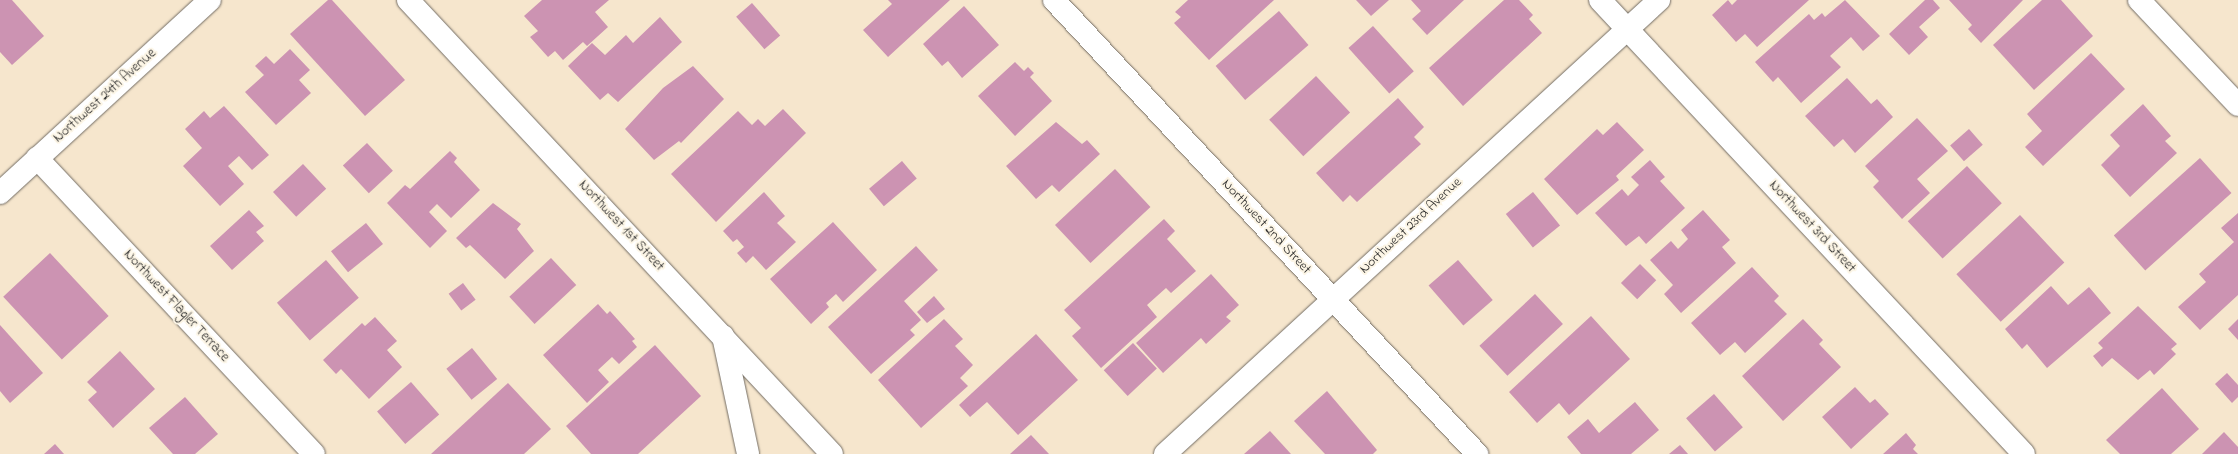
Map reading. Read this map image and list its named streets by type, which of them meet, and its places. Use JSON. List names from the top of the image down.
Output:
{
  "streets": {
    "street": [
      "Northwest 24th Avenue",
      "Northwest 1st Street",
      "Northwest 23rd Avenue",
      "Northwest 2nd Street",
      "Northwest 3rd Street",
      "Northwest Flagler Terrace"
    ]
  },
  "crossings": [
    ["Northwest 24th Avenue", "Northwest Flagler Terrace"],
    ["Northwest 23rd Avenue", "Northwest 2nd Street"],
    ["Northwest 23rd Avenue", "Northwest 3rd Street"]
  ]
}
